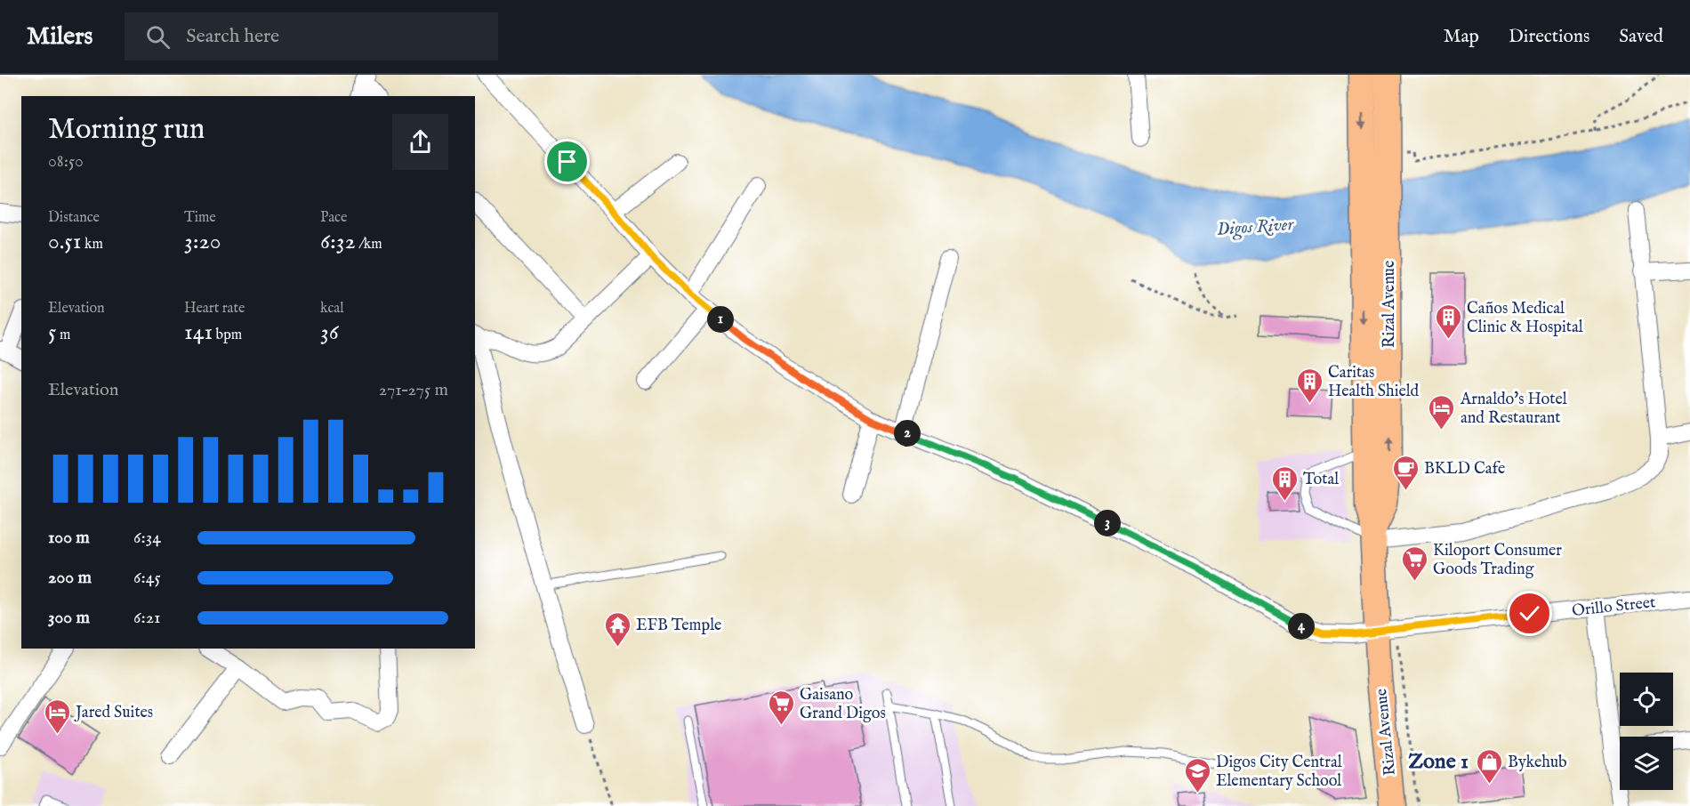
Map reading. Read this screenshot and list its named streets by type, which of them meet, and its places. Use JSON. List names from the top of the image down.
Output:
{
  "streets": {
    "main road": ["Rizal Avenue"],
    "street": ["Orillo Street"]
  },
  "crossings": [
    ["Rizal Avenue", "Orillo Street"]
  ],
  "districts": ["Zone 1"],
  "water": ["Digos River"],
  "places": {
    "building": ["Caños Medical Clinic & Hospital", "Caritas Health Shield", "Total"],
    "hotel": ["Arnaldo's Hotel and Restaurant", "Jared Suites"],
    "cafe": ["BKLD Cafe"],
    "supermarket": ["Kiloport Consumer Goods Trading", "Gaisano Grand Digos"],
    "temple": ["EFB Temple"],
    "shop": ["Bykehub"],
    "school or university": ["Digos City Central Elementary School"]
  },
  "page": {
    "header": "Milers",
    "search": "Search here",
    "nav": ["Map", "Directions", "Saved"],
    "heading": ["Morning run", "08:50"],
    "stats": [
      ["Distance", "0.51 km"],
      ["Time", "3:20"],
      ["Pace", "6:32 /km"],
      ["Elevation", "5 m"],
      ["Heart rate", "141 bpm"],
      ["kcal", "36"]
    ],
    "pins": [
      "1",
      "2",
      "3",
      "4"
    ],
    "chart": ["Elevation", "271–275 m"],
    "list": [
      {
        "name": "100 m",
        "note": "6:34"
      },
      {
        "name": "200 m",
        "note": "6:45"
      },
      {
        "name": "300 m",
        "note": "6:21"
      }
    ]
  }
}
